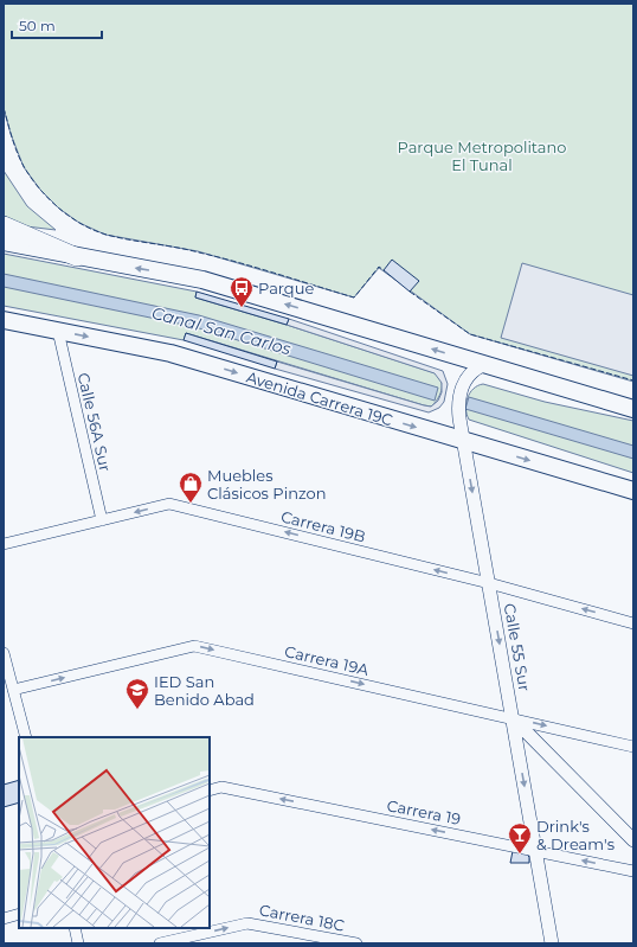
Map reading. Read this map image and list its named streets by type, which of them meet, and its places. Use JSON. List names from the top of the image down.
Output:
{
  "streets": {
    "main road": ["Avenida Carrera 19C"],
    "street": [
      "Calle 56A Sur",
      "Carrera 19B",
      "Calle 55 Sur",
      "Carrera 19A",
      "Carrera 19",
      "Carrera 18C"
    ]
  },
  "crossings": [
    ["Avenida Carrera 19C", "Calle 56A Sur"],
    ["Avenida Carrera 19C", "Calle 55 Sur"],
    ["Calle 56A Sur", "Carrera 19B"],
    ["Carrera 19B", "Calle 55 Sur"],
    ["Calle 55 Sur", "Carrera 19A"],
    ["Calle 55 Sur", "Carrera 19"]
  ],
  "one_way": [
    "Carrera 19B",
    "Calle 55 Sur",
    "Carrera 19A",
    "Carrera 19",
    "Carrera 18C"
  ],
  "water": ["Canal San Carlos"],
  "parks": ["Parque Metropolitano El Tunal"],
  "places": {
    "bus stop": ["Parque"],
    "shop": ["Muebles Clásicos Pinzon"],
    "school or university": ["IED San Benido Abad"],
    "bar": ["Drink's & Dream's"]
  },
  "scale_bar": "50 m"
}
